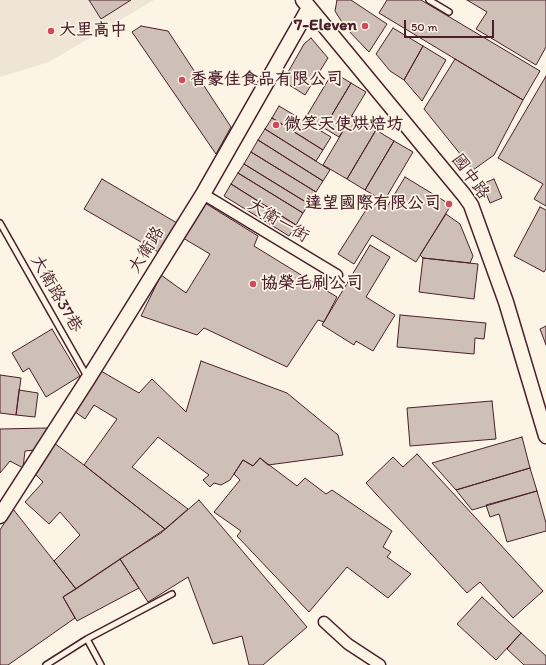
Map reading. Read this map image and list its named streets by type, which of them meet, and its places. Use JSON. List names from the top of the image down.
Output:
{
  "streets": {
    "street": ["國中路", "大衛一街", "大衛路"],
    "lane": ["大衛路37巷"]
  },
  "crossings": [
    ["國中路", "大衛路"],
    ["大衛一街", "大衛路"],
    ["大衛路", "大衛路37巷"]
  ],
  "places": [
    "7-Eleven",
    "大里高中",
    "香豪佳食品有限公司",
    "微笑天使烘焙坊",
    "達望國際有限公司",
    "協榮毛刷公司"
  ],
  "scale_bar": "50 m"
}
